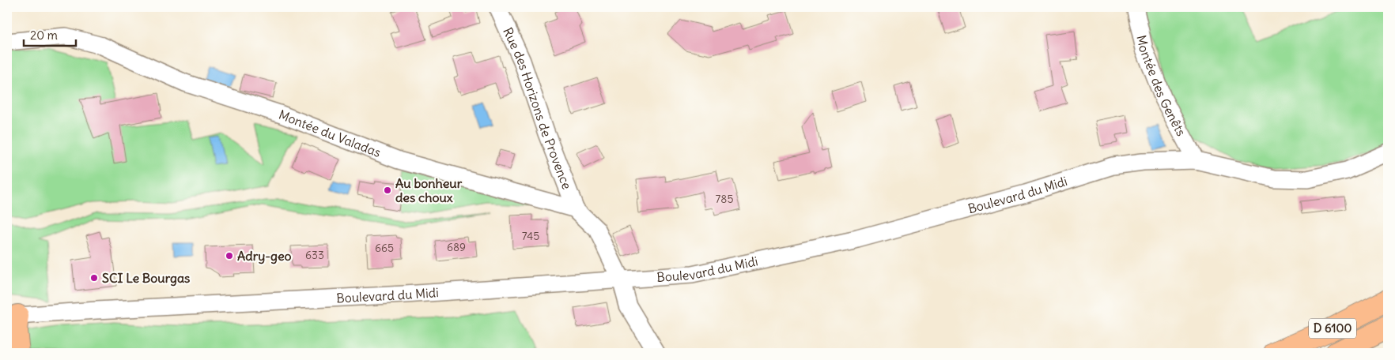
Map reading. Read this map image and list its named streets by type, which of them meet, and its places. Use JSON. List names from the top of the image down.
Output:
{
  "streets": {
    "main road": ["D 6100"],
    "street": [
      "Montée des Genêts",
      "Rue des Horizons de Provence",
      "Montée du Valadas",
      "Boulevard du Midi"
    ]
  },
  "crossings": [
    ["Montée des Genêts", "Boulevard du Midi"],
    ["Rue des Horizons de Provence", "Montée du Valadas"],
    ["Montée du Valadas", "Boulevard du Midi"]
  ],
  "places": ["Au bonheur des choux", "Adry-geo", "SCI Le Bourgas"],
  "house_numbers": [
    "785",
    "745",
    "689",
    "665",
    "633"
  ],
  "scale_bar": "20 m"
}
